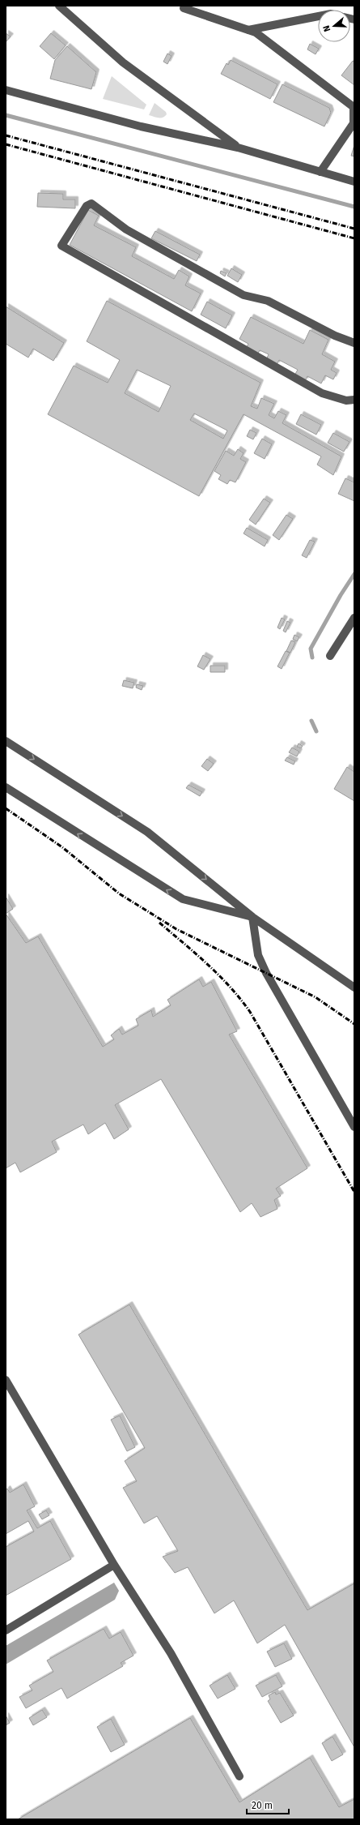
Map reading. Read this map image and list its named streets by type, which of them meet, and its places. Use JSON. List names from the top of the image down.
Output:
{
  "scale_bar": "20 m",
  "north": "left"
}
